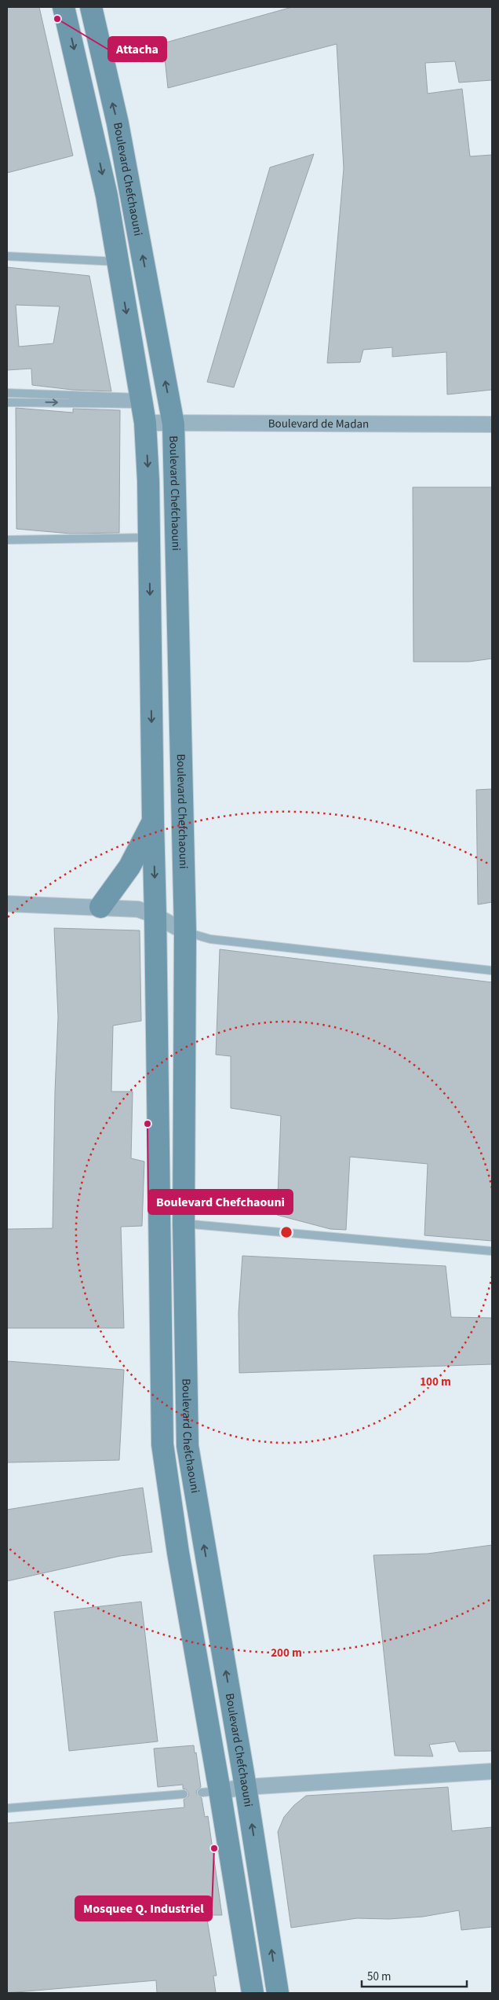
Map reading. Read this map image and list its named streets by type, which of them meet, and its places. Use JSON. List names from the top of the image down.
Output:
{
  "streets": {
    "street": ["Boulevard Chefchaouni", "Boulevard de Madan"]
  },
  "crossings": [
    ["Boulevard Chefchaouni", "Boulevard de Madan"]
  ],
  "places": ["Attacha", "Boulevard Chefchaouni", "Mosquee Q. Industriel"],
  "scale_bar": "50 m",
  "rings": ["100 m", "200 m"]
}
